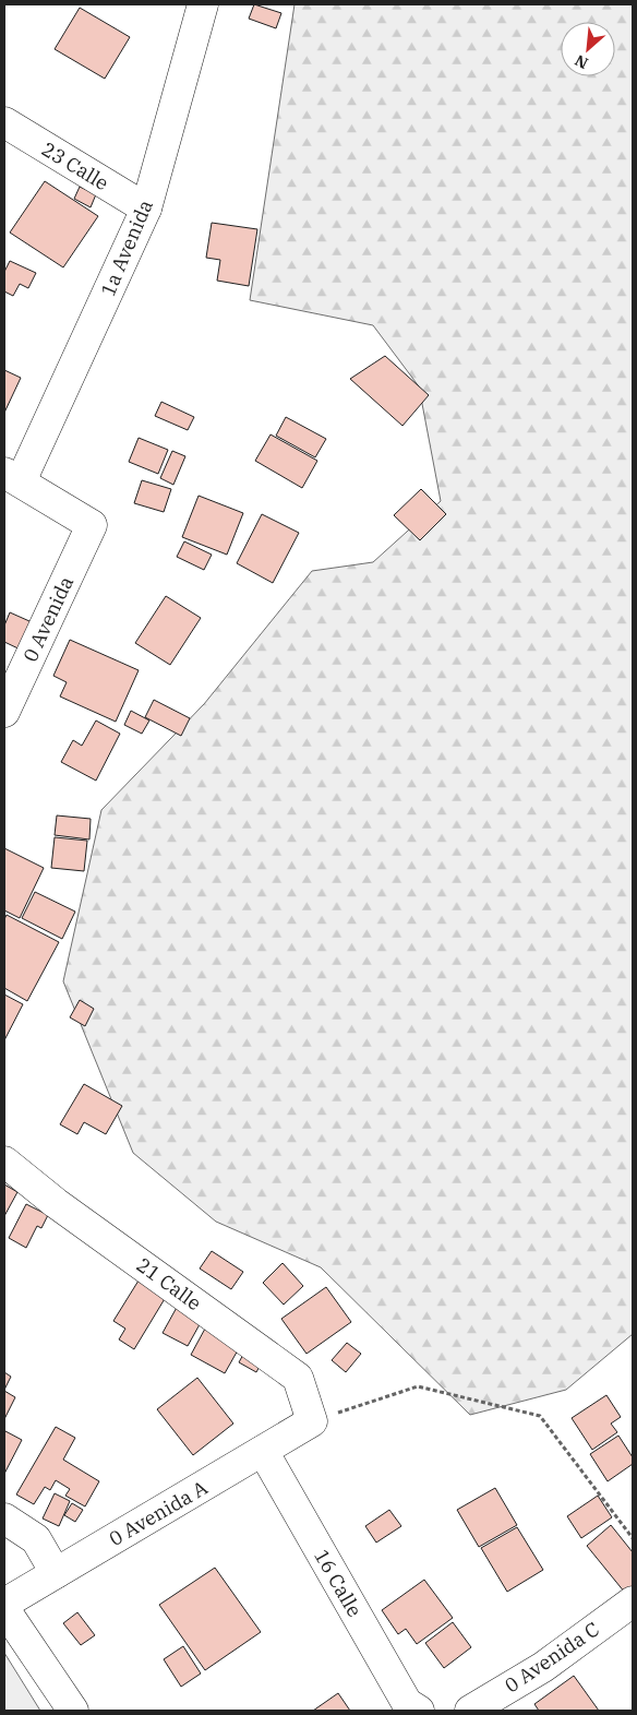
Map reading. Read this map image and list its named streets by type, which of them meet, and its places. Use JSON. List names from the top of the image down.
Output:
{
  "streets": {
    "street": [
      "23 Calle",
      "1a Avenida",
      "0 Avenida",
      "21 Calle",
      "0 Avenida A",
      "16 Calle",
      "0 Avenida C"
    ]
  },
  "crossings": [
    ["23 Calle", "1a Avenida"],
    ["1a Avenida", "0 Avenida"],
    ["21 Calle", "0 Avenida A"],
    ["0 Avenida A", "16 Calle"]
  ],
  "north": "bottom left"
}
